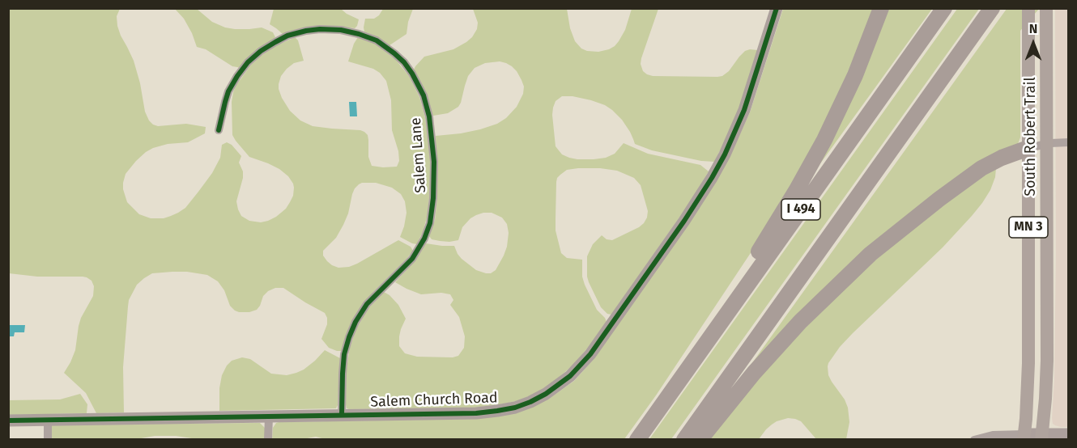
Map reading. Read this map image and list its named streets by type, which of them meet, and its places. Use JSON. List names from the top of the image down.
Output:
{
  "streets": {
    "highway": ["I 494"],
    "main road": ["South Robert Trail", "MN 3"],
    "street": ["Salem Lane", "Salem Church Road"]
  },
  "crossings": [
    ["Salem Lane", "Salem Church Road"]
  ],
  "north": "top"
}
